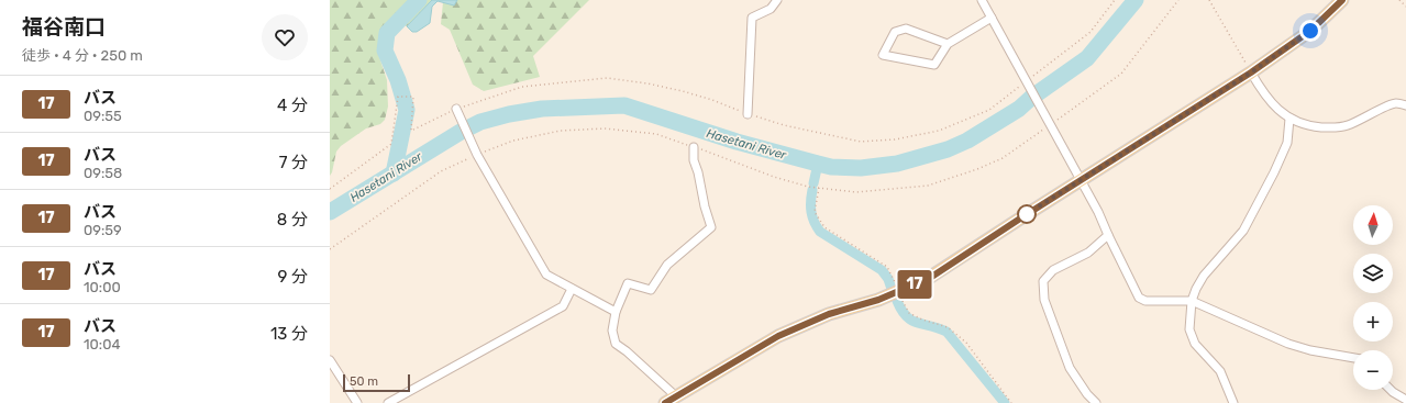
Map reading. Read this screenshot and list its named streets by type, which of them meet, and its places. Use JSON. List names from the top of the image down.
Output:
{
  "water": ["Hasetani River"],
  "lines": ["bus line 17"],
  "scale_bar": "50 m",
  "north": "top",
  "page": {
    "heading": ["福谷南口", "徒歩 · 4 分 · 250 m"],
    "on_map": "17",
    "list": [
      {
        "mark": "17",
        "name": "バス",
        "note": "09:55",
        "value": "4 分"
      },
      {
        "mark": "17",
        "name": "バス",
        "note": "09:58",
        "value": "7 分"
      },
      {
        "mark": "17",
        "name": "バス",
        "note": "09:59",
        "value": "8 分"
      },
      {
        "mark": "17",
        "name": "バス",
        "note": "10:00",
        "value": "9 分"
      },
      {
        "mark": "17",
        "name": "バス",
        "note": "10:04",
        "value": "13 分"
      }
    ],
    "map_buttons": ["+", "−"],
    "scale": "50 m"
  }
}
